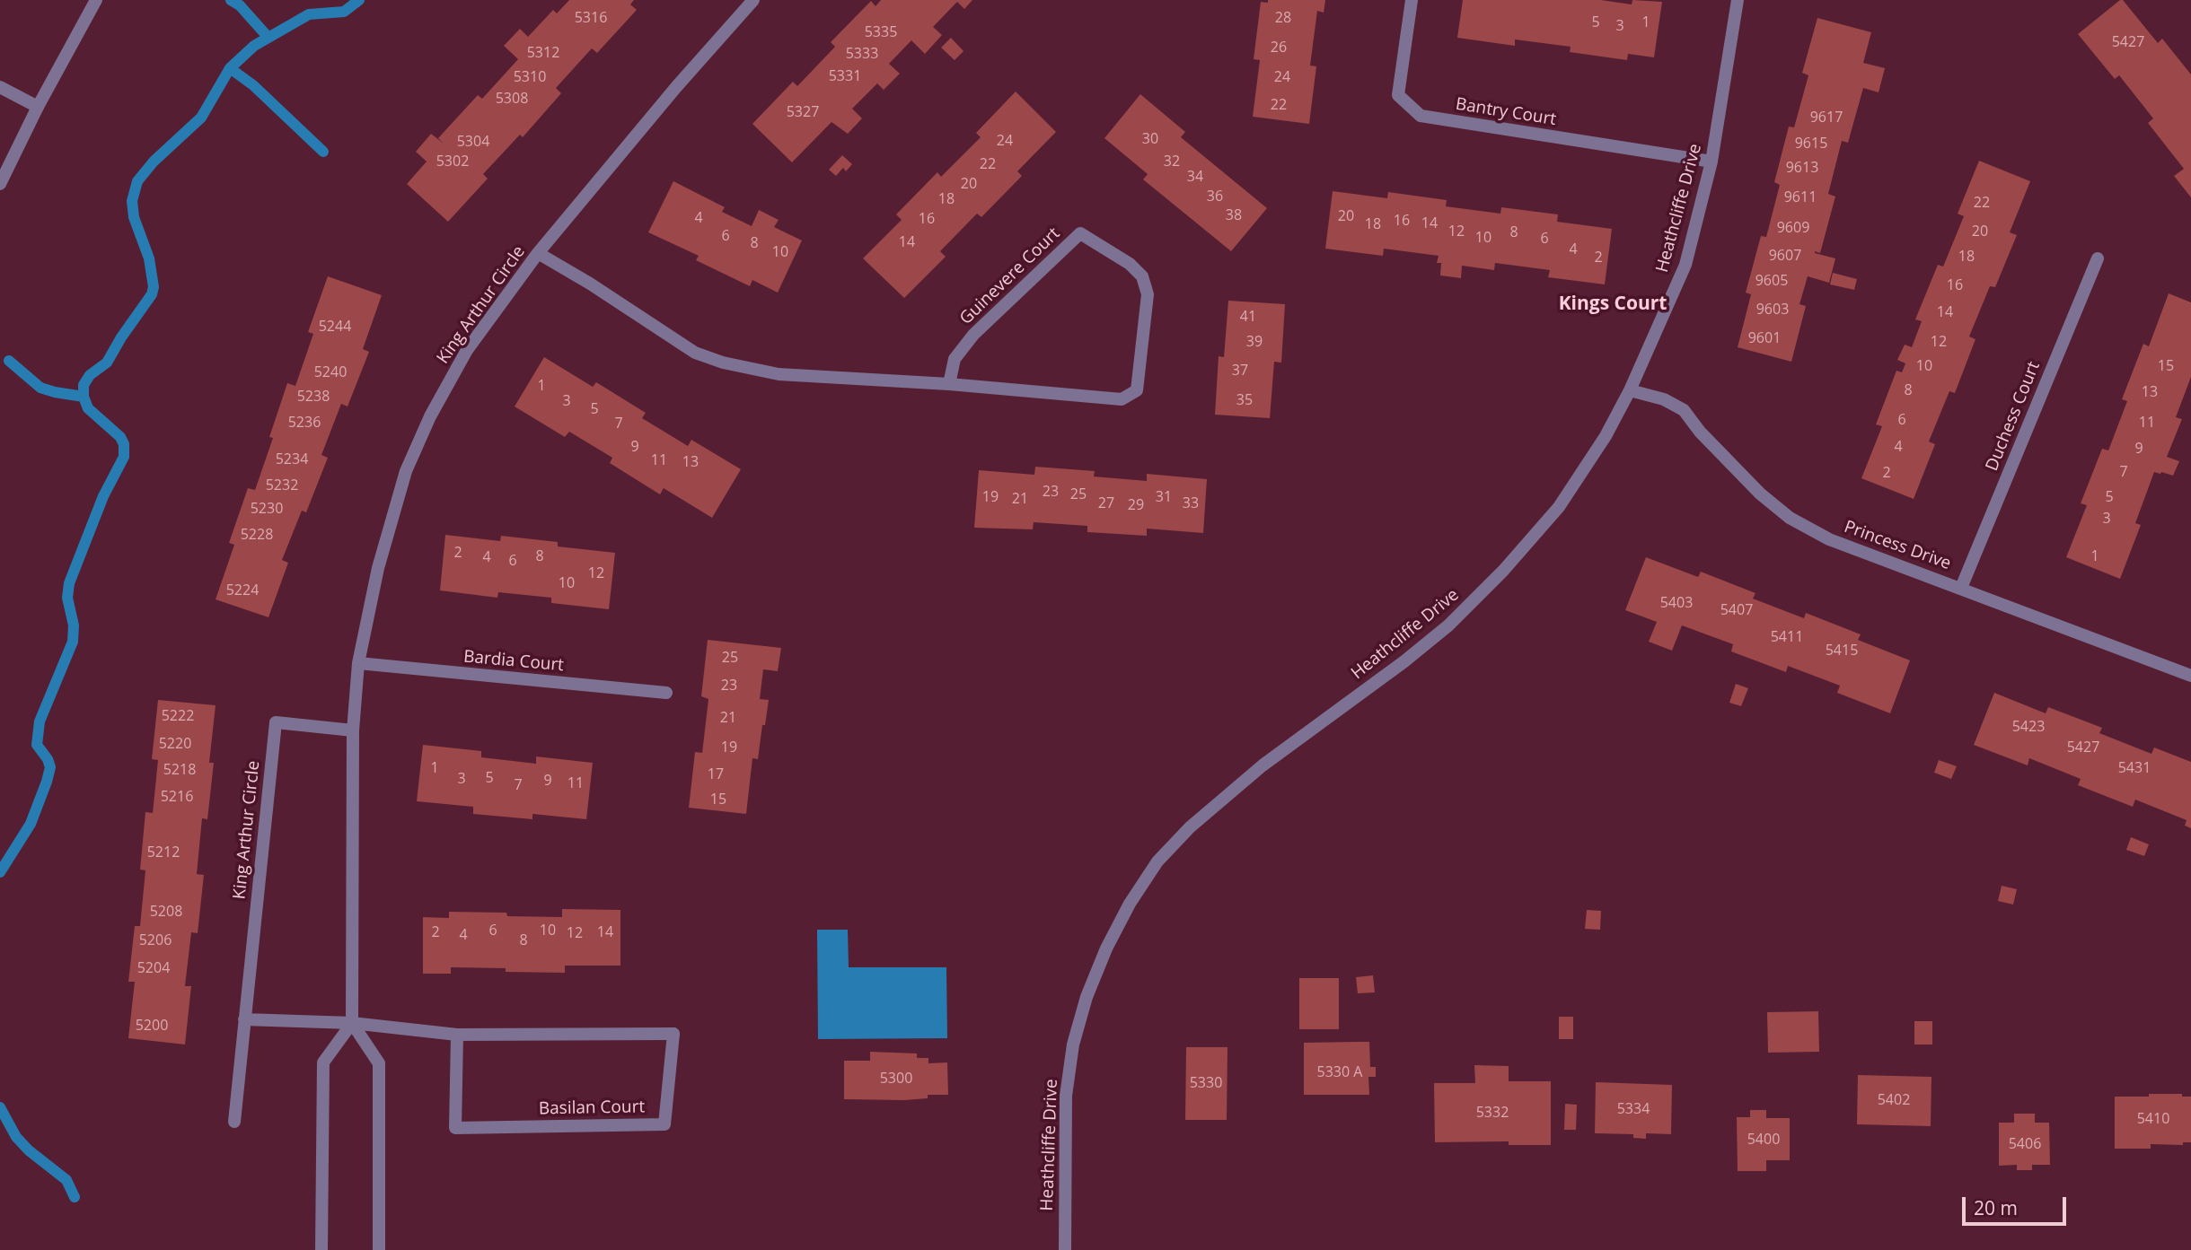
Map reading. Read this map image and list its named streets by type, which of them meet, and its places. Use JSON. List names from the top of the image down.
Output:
{
  "streets": {
    "street": [
      "Bantry Court",
      "Heathcliffe Drive",
      "Guinevere Court",
      "King Arthur Circle",
      "Duchess Court",
      "Princess Drive",
      "Bardia Court",
      "Basilan Court"
    ]
  },
  "crossings": [
    ["Bantry Court", "Heathcliffe Drive"],
    ["Heathcliffe Drive", "Princess Drive"],
    ["Guinevere Court", "King Arthur Circle"],
    ["King Arthur Circle", "Bardia Court"],
    ["King Arthur Circle", "Basilan Court"],
    ["Duchess Court", "Princess Drive"]
  ],
  "districts": ["Kings Court"],
  "house_numbers": [
    "5316",
    "28",
    "5",
    "1",
    "3",
    "5335",
    "5427",
    "26",
    "5312",
    "5333",
    "5331",
    "5310",
    "24",
    "5308",
    "22",
    "5327",
    "9617",
    "30",
    "24",
    "5304",
    "9615",
    "5302",
    "32",
    "22",
    "9613",
    "34",
    "20",
    "36",
    "9611",
    "18",
    "22",
    "38",
    "20",
    "4",
    "16",
    "16",
    "14",
    "18",
    "9609",
    "12",
    "20",
    "8",
    "6",
    "10",
    "6",
    "14",
    "8",
    "4",
    "10",
    "9607",
    "18",
    "2",
    "9605",
    "16",
    "9603",
    "14",
    "41",
    "5244",
    "9601",
    "39",
    "12",
    "10",
    "15",
    "37",
    "5240",
    "1",
    "8",
    "13",
    "5238",
    "35",
    "3",
    "5",
    "6",
    "5236",
    "11",
    "7",
    "9",
    "4",
    "9",
    "5234",
    "11",
    "13",
    "7",
    "2",
    "5232",
    "23",
    "25",
    "19",
    "31",
    "5",
    "21",
    "27",
    "33",
    "29",
    "5230",
    "3",
    "5228",
    "2",
    "8",
    "1",
    "4",
    "6",
    "12",
    "10",
    "5224",
    "5403",
    "5407",
    "5411",
    "5415",
    "25",
    "23",
    "5222",
    "21",
    "5423",
    "5220",
    "19",
    "5427",
    "1",
    "5431",
    "5218",
    "17",
    "5",
    "3",
    "9",
    "11",
    "7",
    "5216",
    "15",
    "5212",
    "5208",
    "6",
    "10",
    "2",
    "14",
    "12",
    "4",
    "5206",
    "8",
    "5204",
    "5200",
    "5330 A",
    "5300",
    "5330",
    "5402",
    "5334",
    "5332",
    "5410",
    "5400",
    "5406"
  ],
  "scale_bar": "20 m"
}
